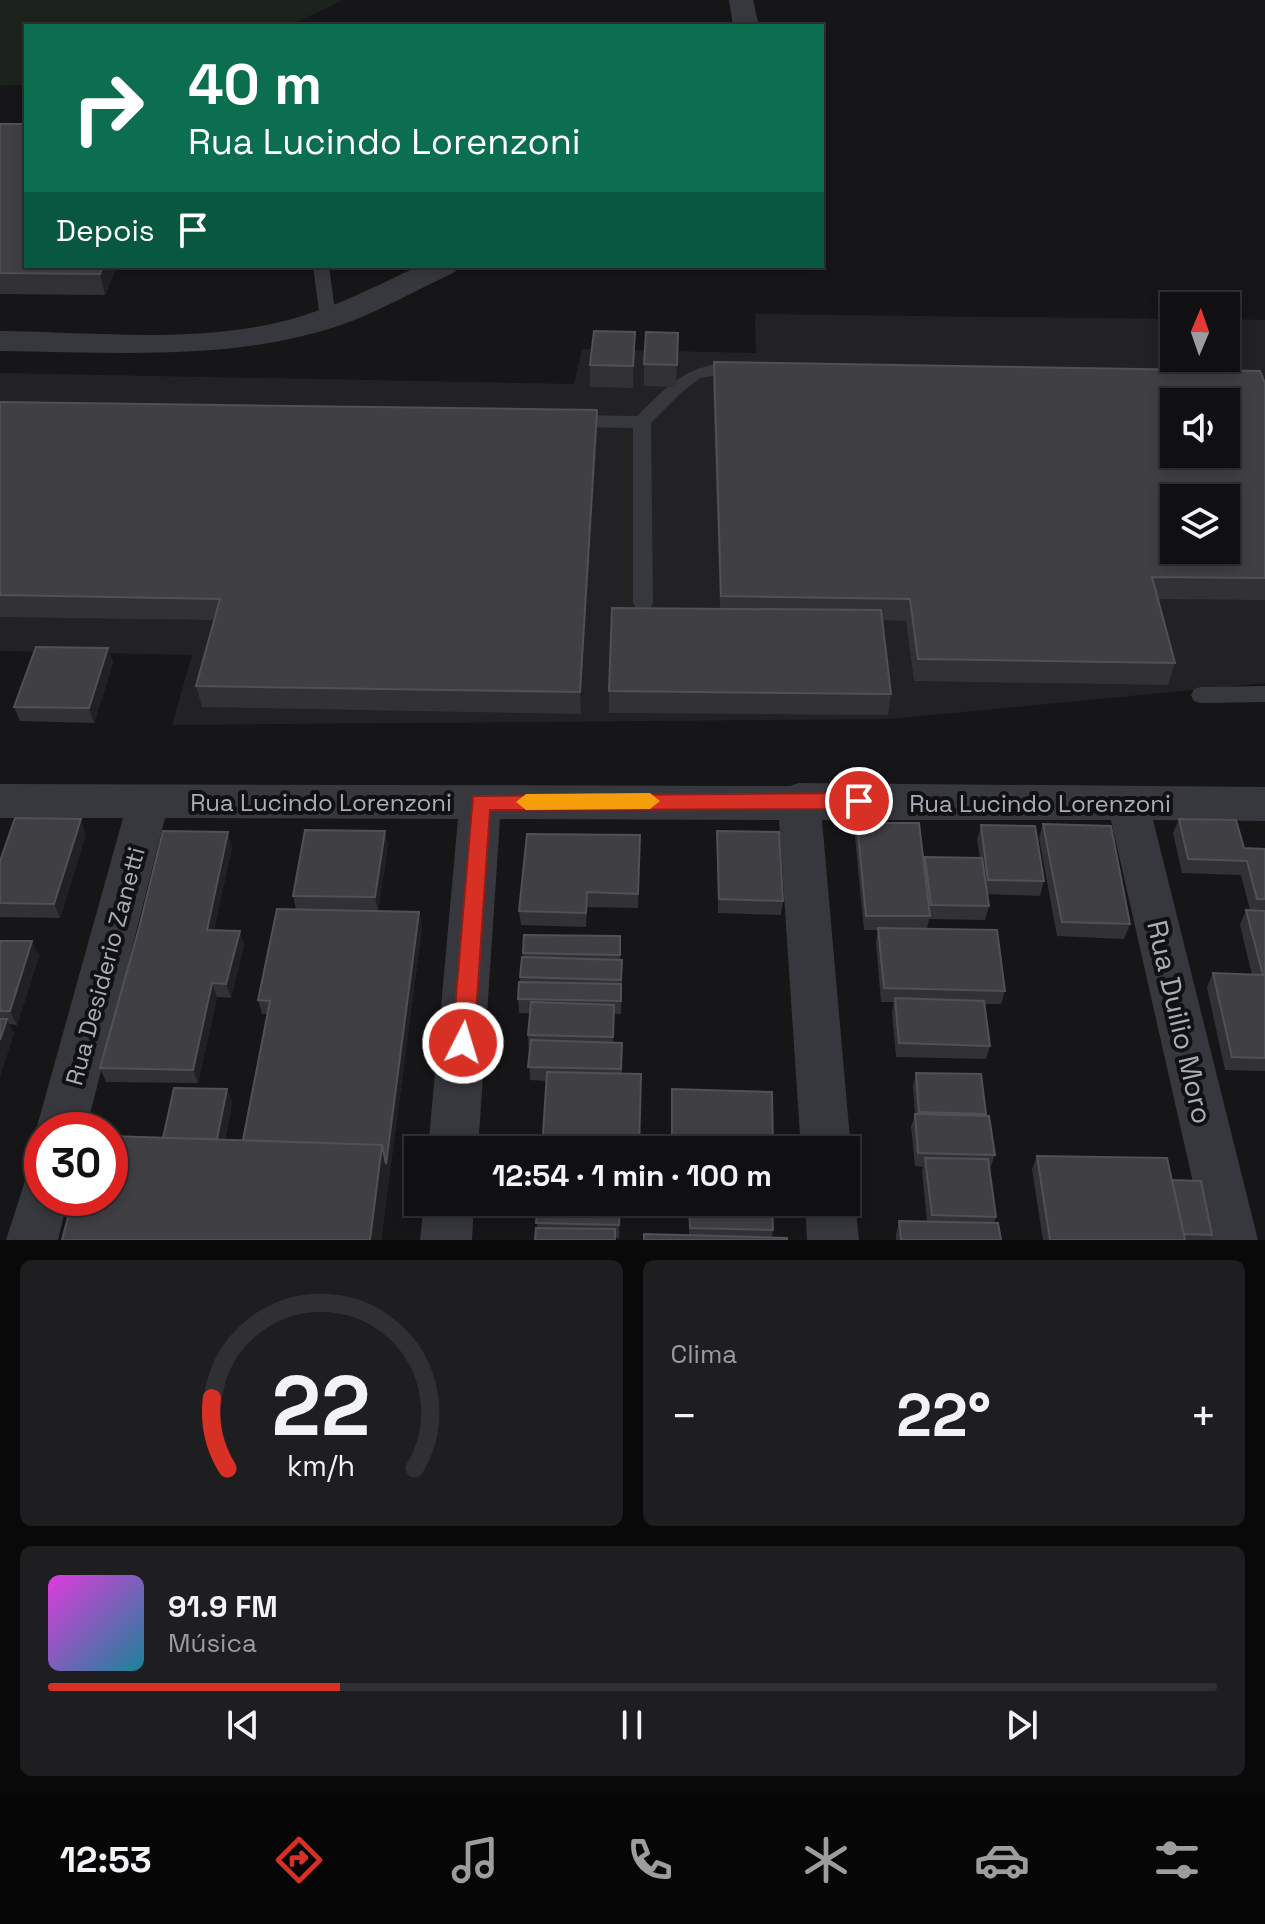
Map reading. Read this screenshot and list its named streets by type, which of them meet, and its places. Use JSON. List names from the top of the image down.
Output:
{
  "streets": {
    "street": ["Rua Lucindo Lorenzoni", "Rua Desiderio Zanetti", "Rua Duilio Moro"]
  },
  "crossings": [
    ["Rua Lucindo Lorenzoni", "Rua Desiderio Zanetti"],
    ["Rua Lucindo Lorenzoni", "Rua Duilio Moro"]
  ],
  "north": "top",
  "page": {
    "turn": ["40 m", "Rua Lucindo Lorenzoni"],
    "then": "Depois",
    "limit": "30",
    "trip": "12:54 · 1 min · 100 m",
    "tile": "Clima",
    "heat": ["−", "22°", "+"],
    "song": ["91.9 FM", "Música"],
    "tabs": "12:53",
    "gauge": ["22", "km/h"]
  }
}
